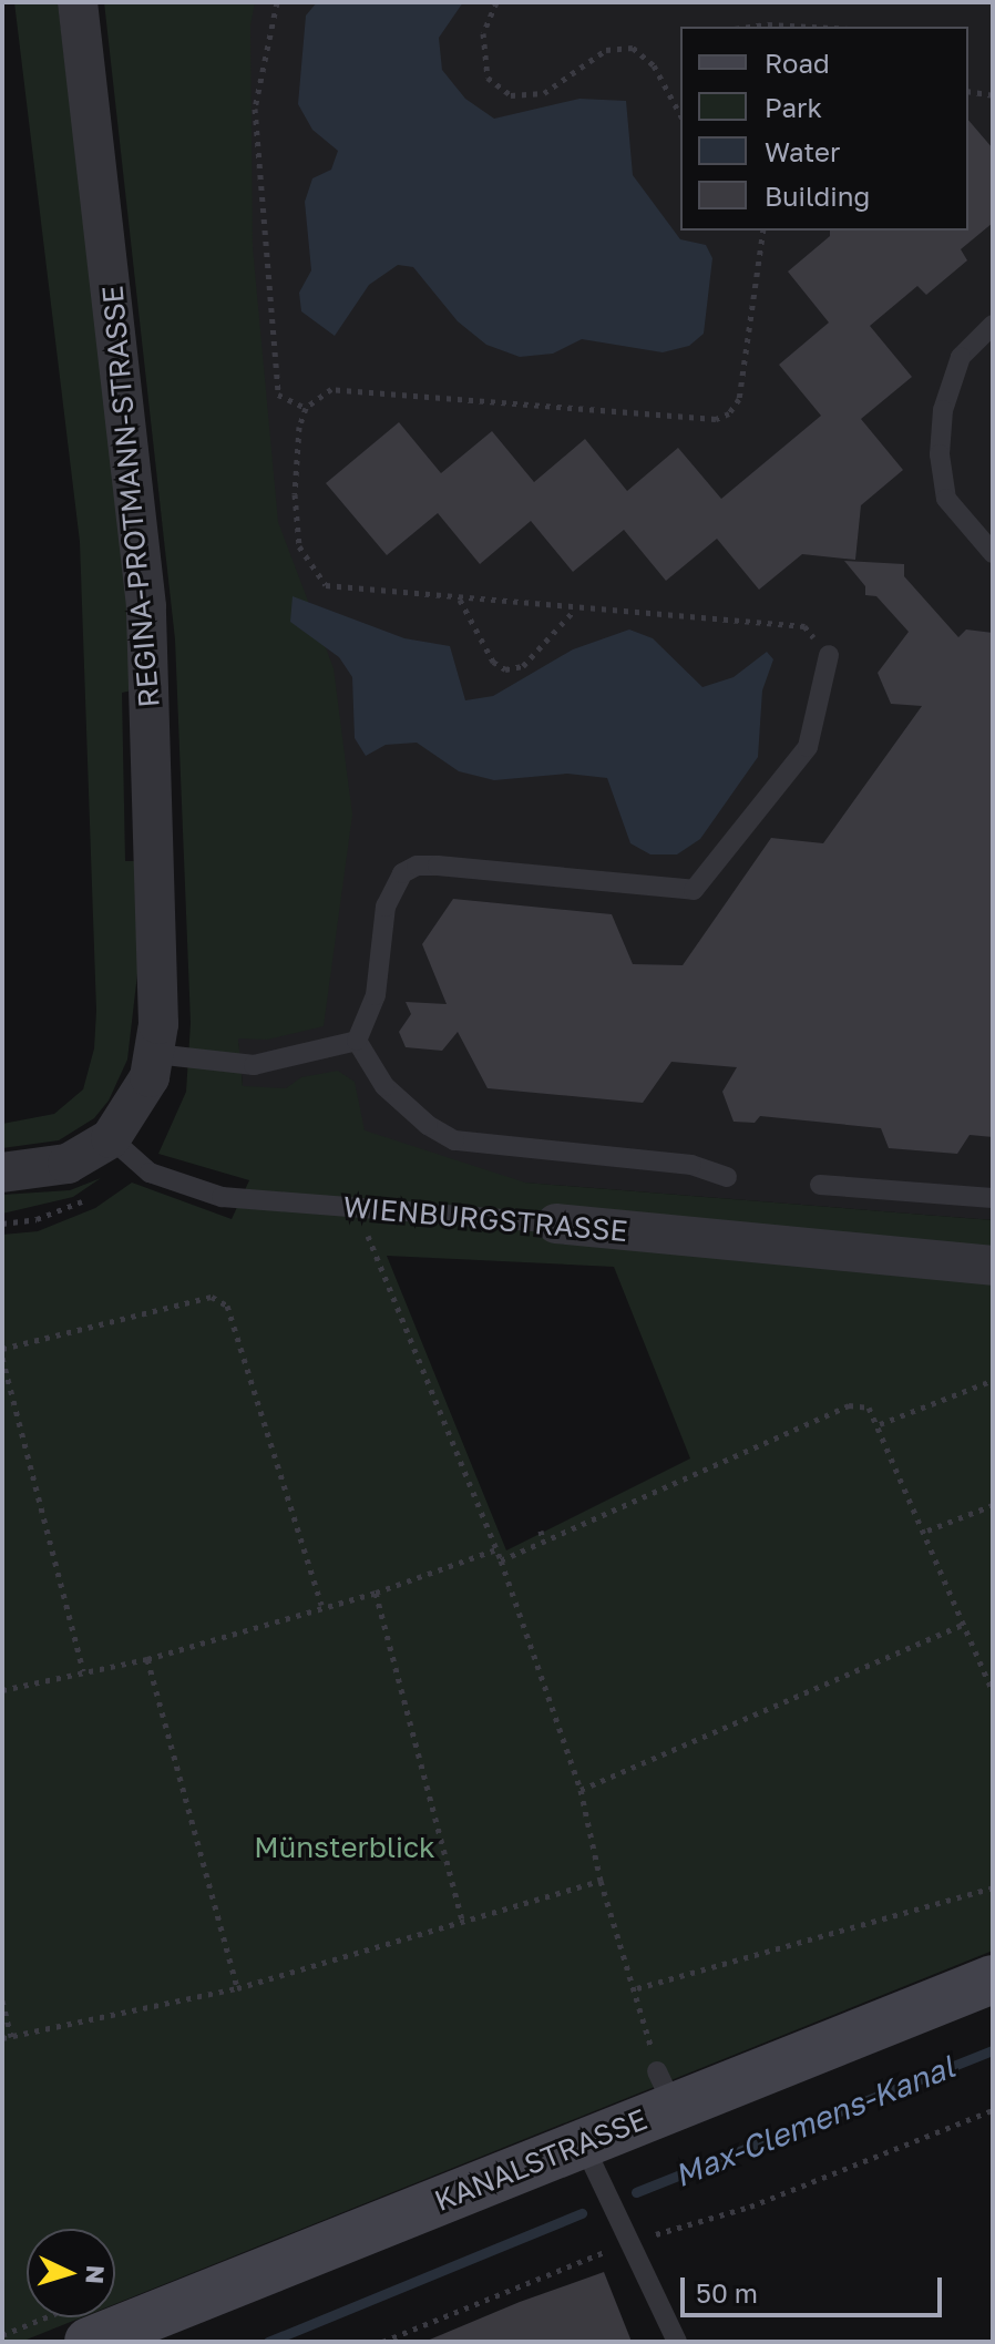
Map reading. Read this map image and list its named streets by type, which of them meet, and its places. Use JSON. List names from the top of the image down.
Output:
{
  "streets": {
    "main road": ["KANALSTRASSE"],
    "street": ["REGINA-PROTMANN-STRASSE", "WIENBURGSTRASSE"]
  },
  "crossings": [
    ["REGINA-PROTMANN-STRASSE", "WIENBURGSTRASSE"]
  ],
  "water": ["Max-Clemens-Kanal"],
  "parks": ["Münsterblick"],
  "legend": [
    "Road",
    "Park",
    "Water",
    "Building"
  ],
  "scale_bar": "50 m",
  "north": "right"
}
